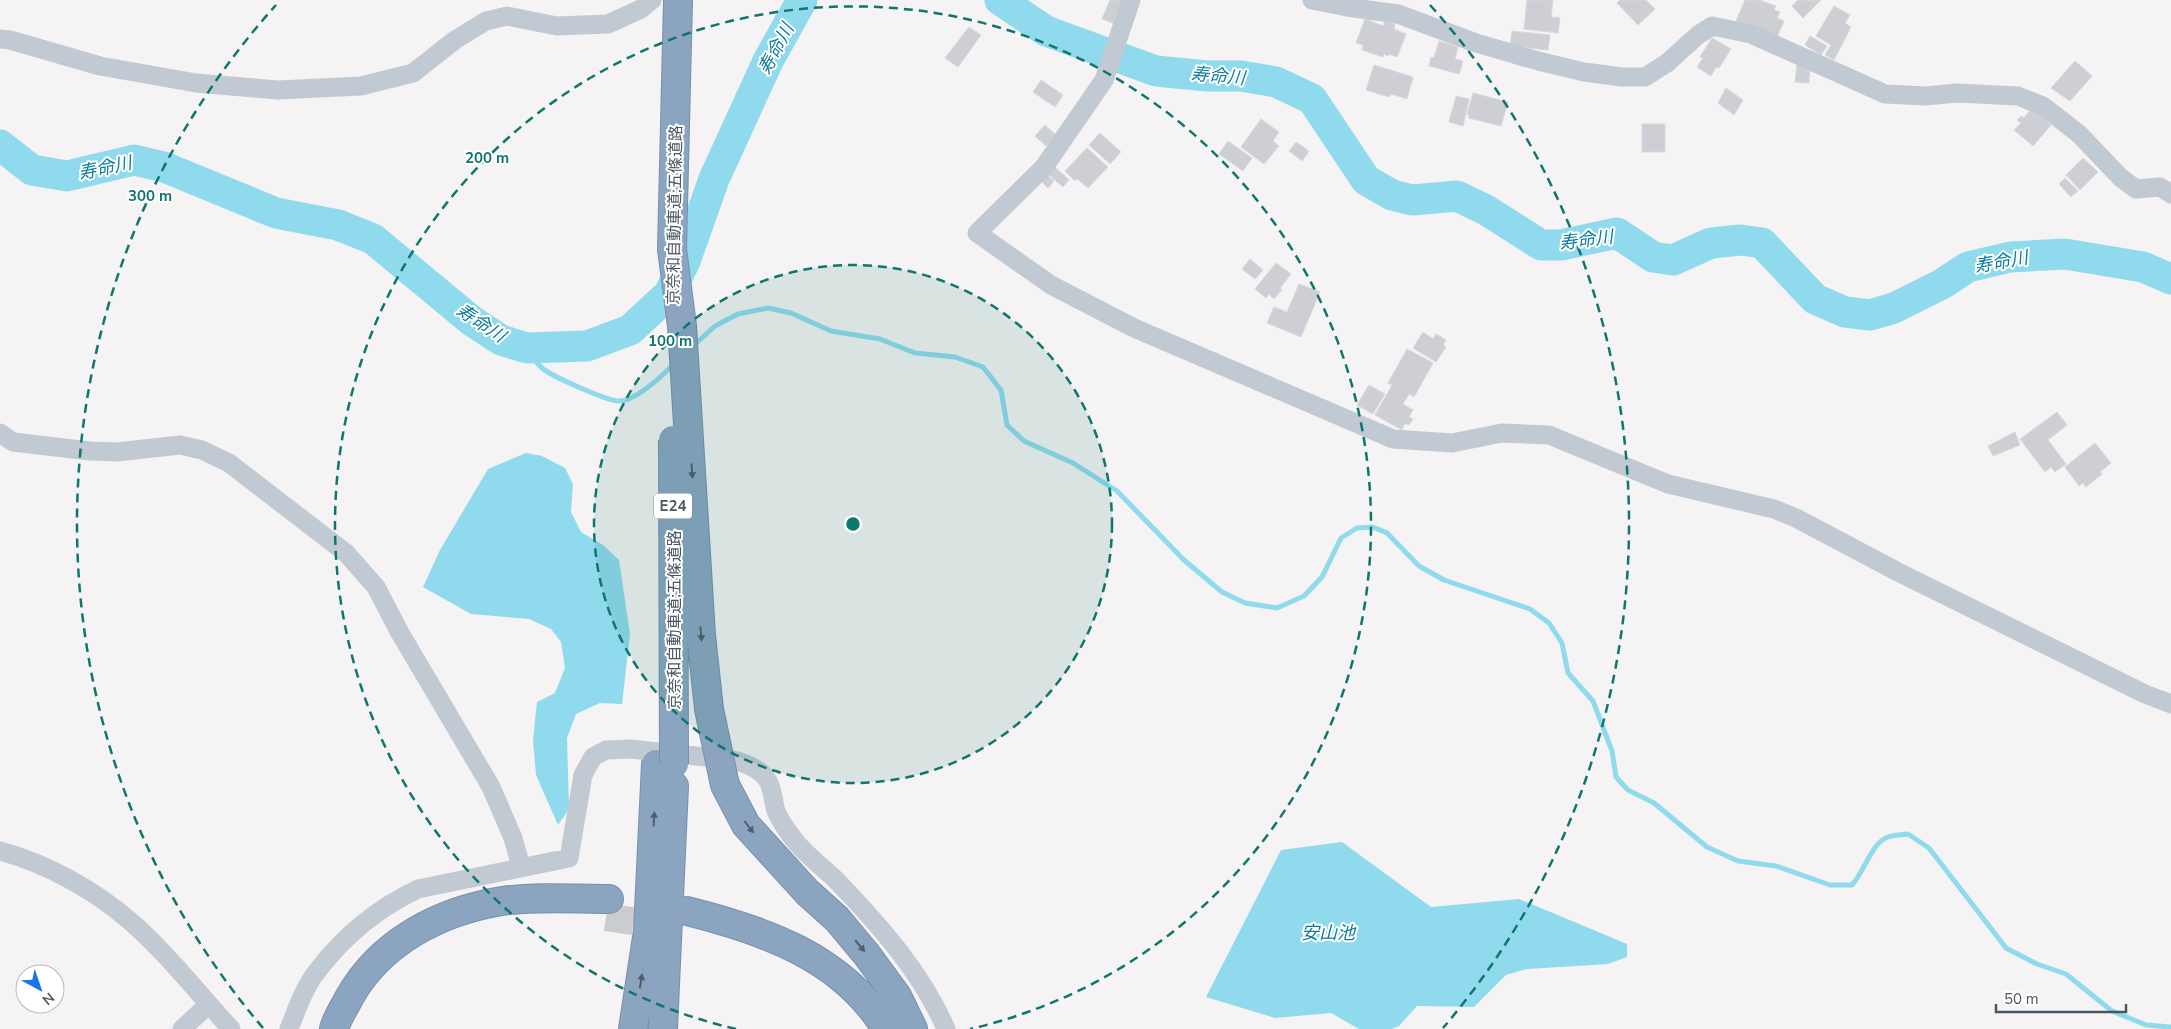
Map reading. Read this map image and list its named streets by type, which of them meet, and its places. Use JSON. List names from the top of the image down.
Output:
{
  "streets": {
    "highway": ["京奈和自動車道;五條道路", "E24"]
  },
  "water": ["寿命川", "安山池"],
  "scale_bar": "50 m",
  "north": "bottom right",
  "rings": ["200 m", "300 m", "100 m"]
}
